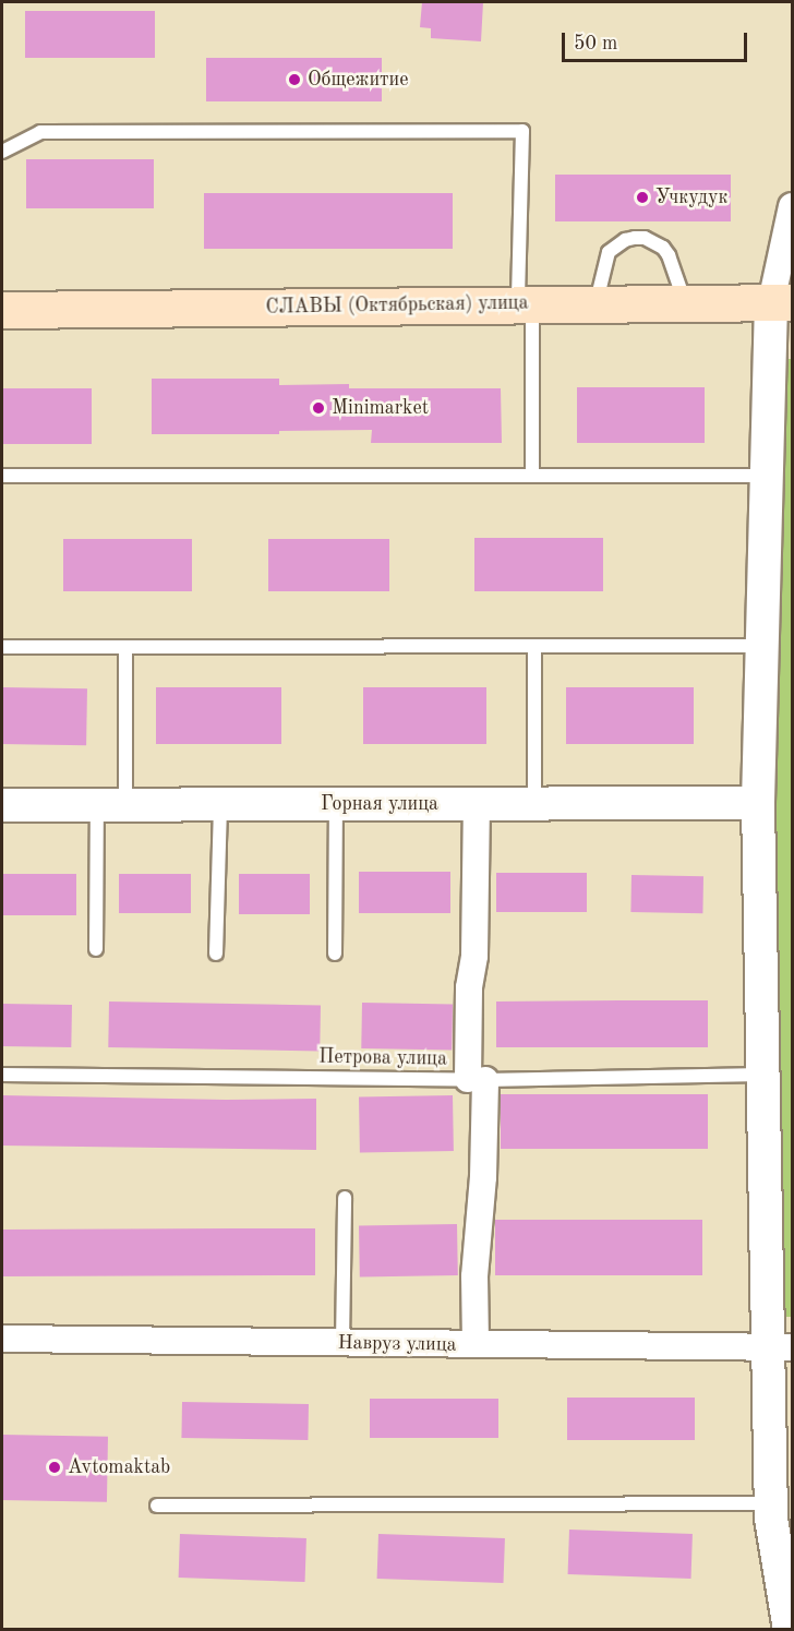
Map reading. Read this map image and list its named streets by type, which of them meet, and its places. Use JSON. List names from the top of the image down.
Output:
{
  "streets": {
    "main road": ["СЛАВЫ (Октябрьская) улица"],
    "street": ["Горная улица", "Навруз улица"],
    "lane": ["Петрова улица"]
  },
  "places": [
    "Общежитие",
    "Учкудук",
    "Minimarket",
    "Avtomaktab"
  ],
  "scale_bar": "50 m"
}
